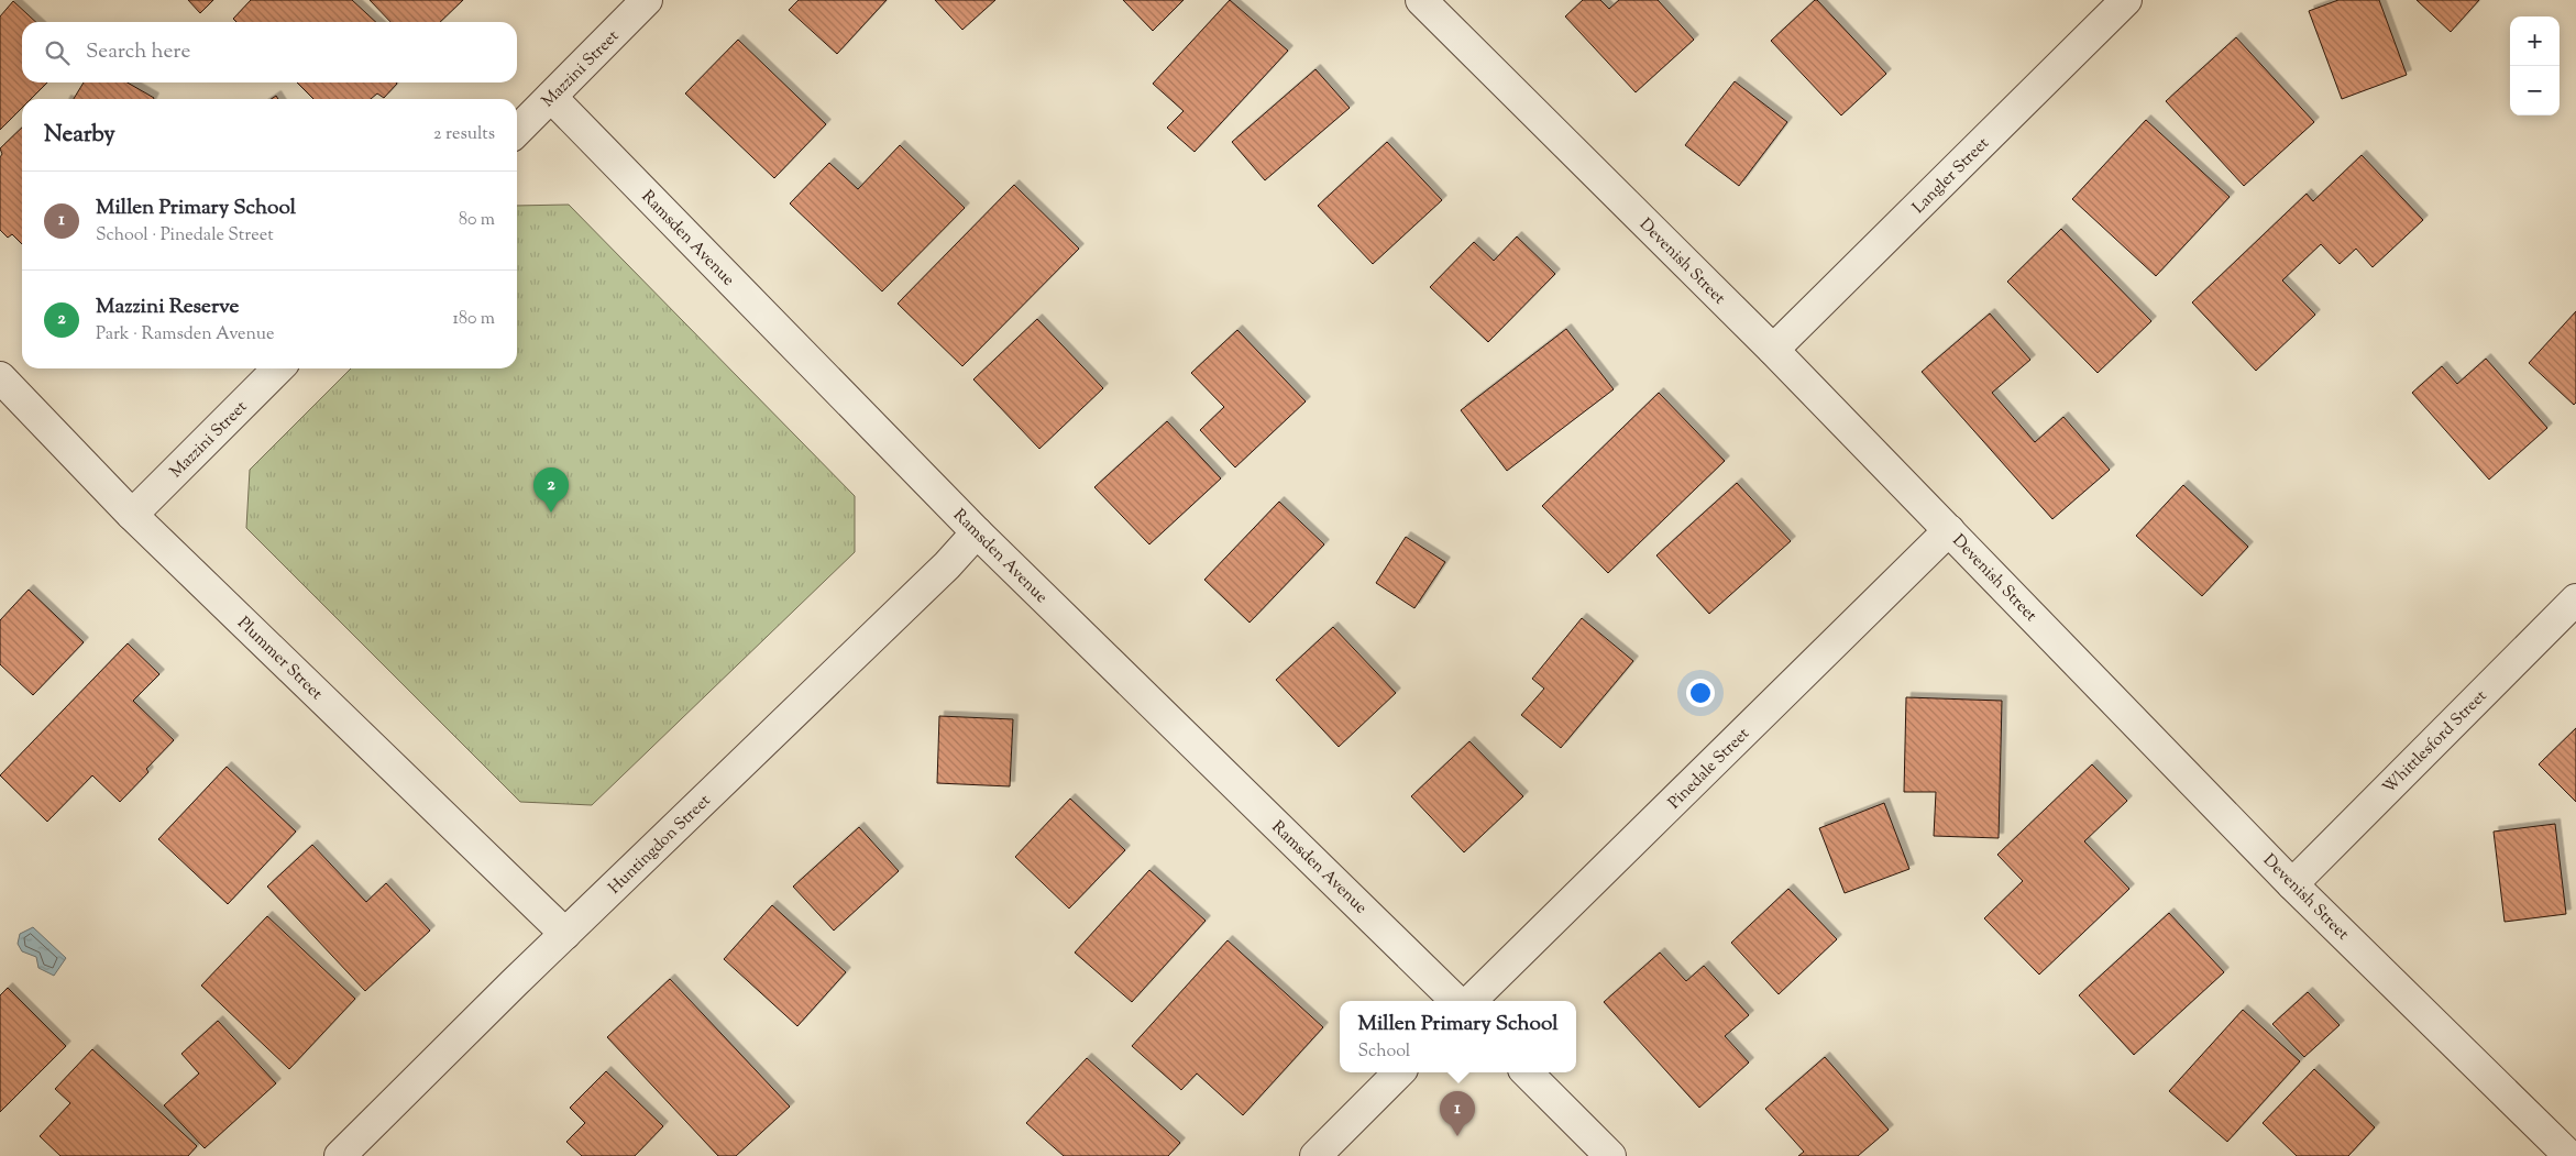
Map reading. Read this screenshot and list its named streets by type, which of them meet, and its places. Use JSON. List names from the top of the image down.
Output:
{
  "streets": {
    "street": [
      "Mazzini Street",
      "Langler Street",
      "Ramsden Avenue",
      "Devenish Street",
      "Plummer Street",
      "Whittlesford Street",
      "Pinedale Street",
      "Huntingdon Street"
    ]
  },
  "crossings": [
    ["Mazzini Street", "Ramsden Avenue"],
    ["Mazzini Street", "Plummer Street"],
    ["Langler Street", "Devenish Street"],
    ["Ramsden Avenue", "Huntingdon Street"],
    ["Devenish Street", "Whittlesford Street"],
    ["Devenish Street", "Pinedale Street"],
    ["Plummer Street", "Huntingdon Street"]
  ],
  "page": {
    "map_buttons": ["+", "−"],
    "search": "Search here",
    "heading": ["Nearby", "2 results"],
    "list": [
      {
        "mark": "1",
        "name": "Millen Primary School",
        "note": "School · Pinedale Street",
        "value": "80 m"
      },
      {
        "mark": "2",
        "name": "Mazzini Reserve",
        "note": "Park · Ramsden Avenue",
        "value": "180 m"
      }
    ],
    "pins": ["2", "1"],
    "popup": ["Millen Primary School", "School"]
  }
}
